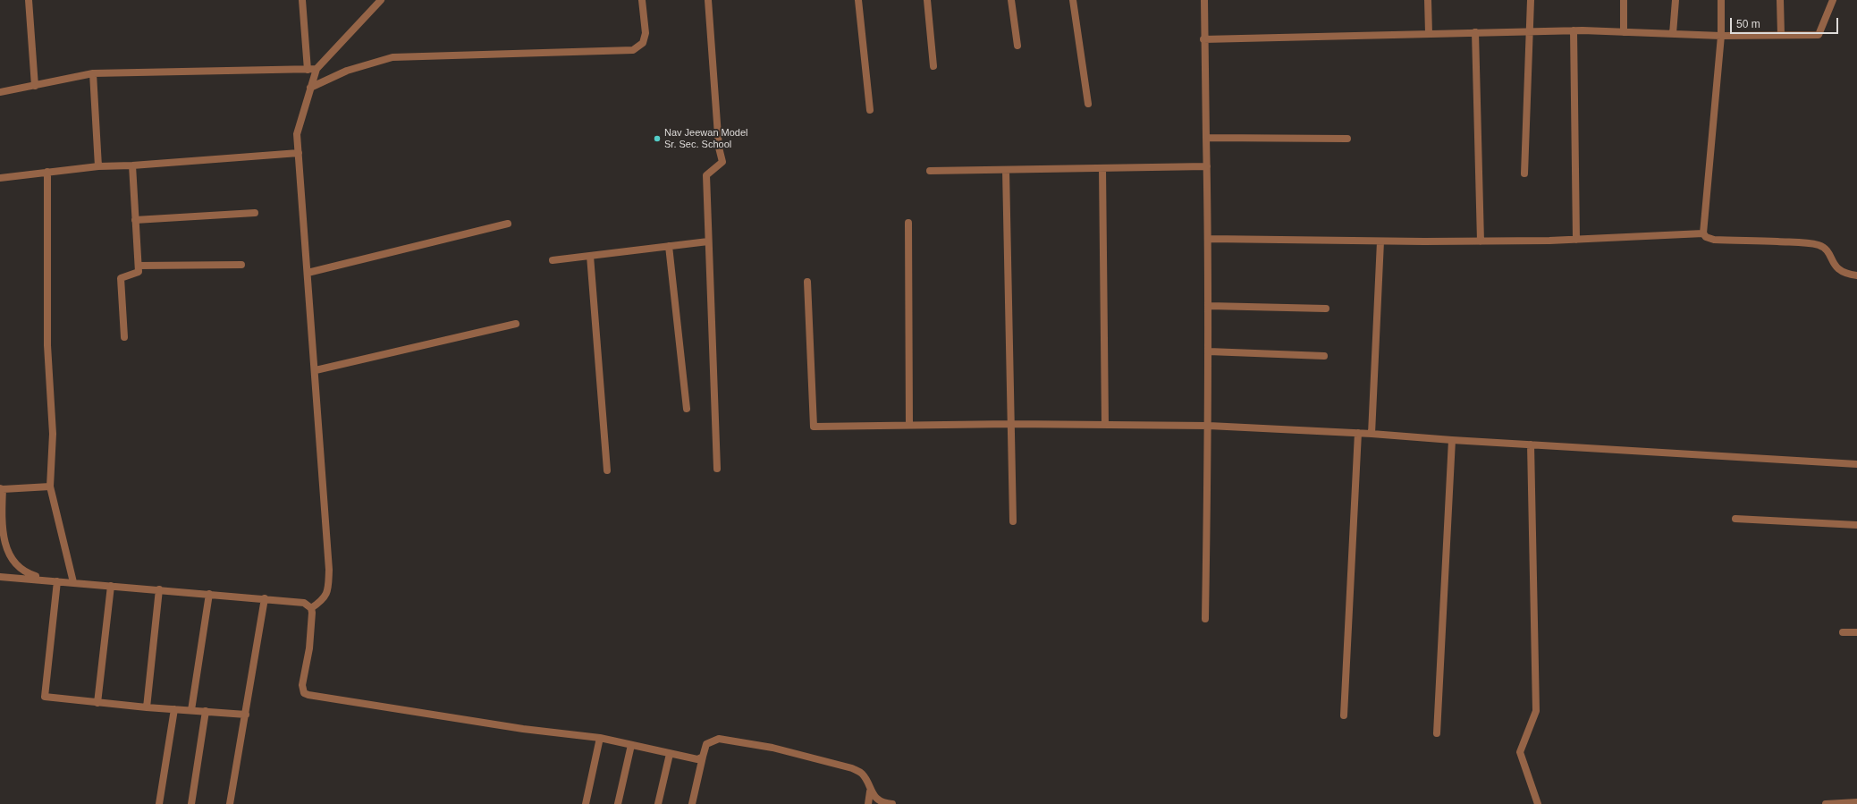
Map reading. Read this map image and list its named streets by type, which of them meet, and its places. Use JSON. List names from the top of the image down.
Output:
{
  "places": ["Nav Jeewan Model Sr. Sec. School"],
  "scale_bar": "50 m"
}
